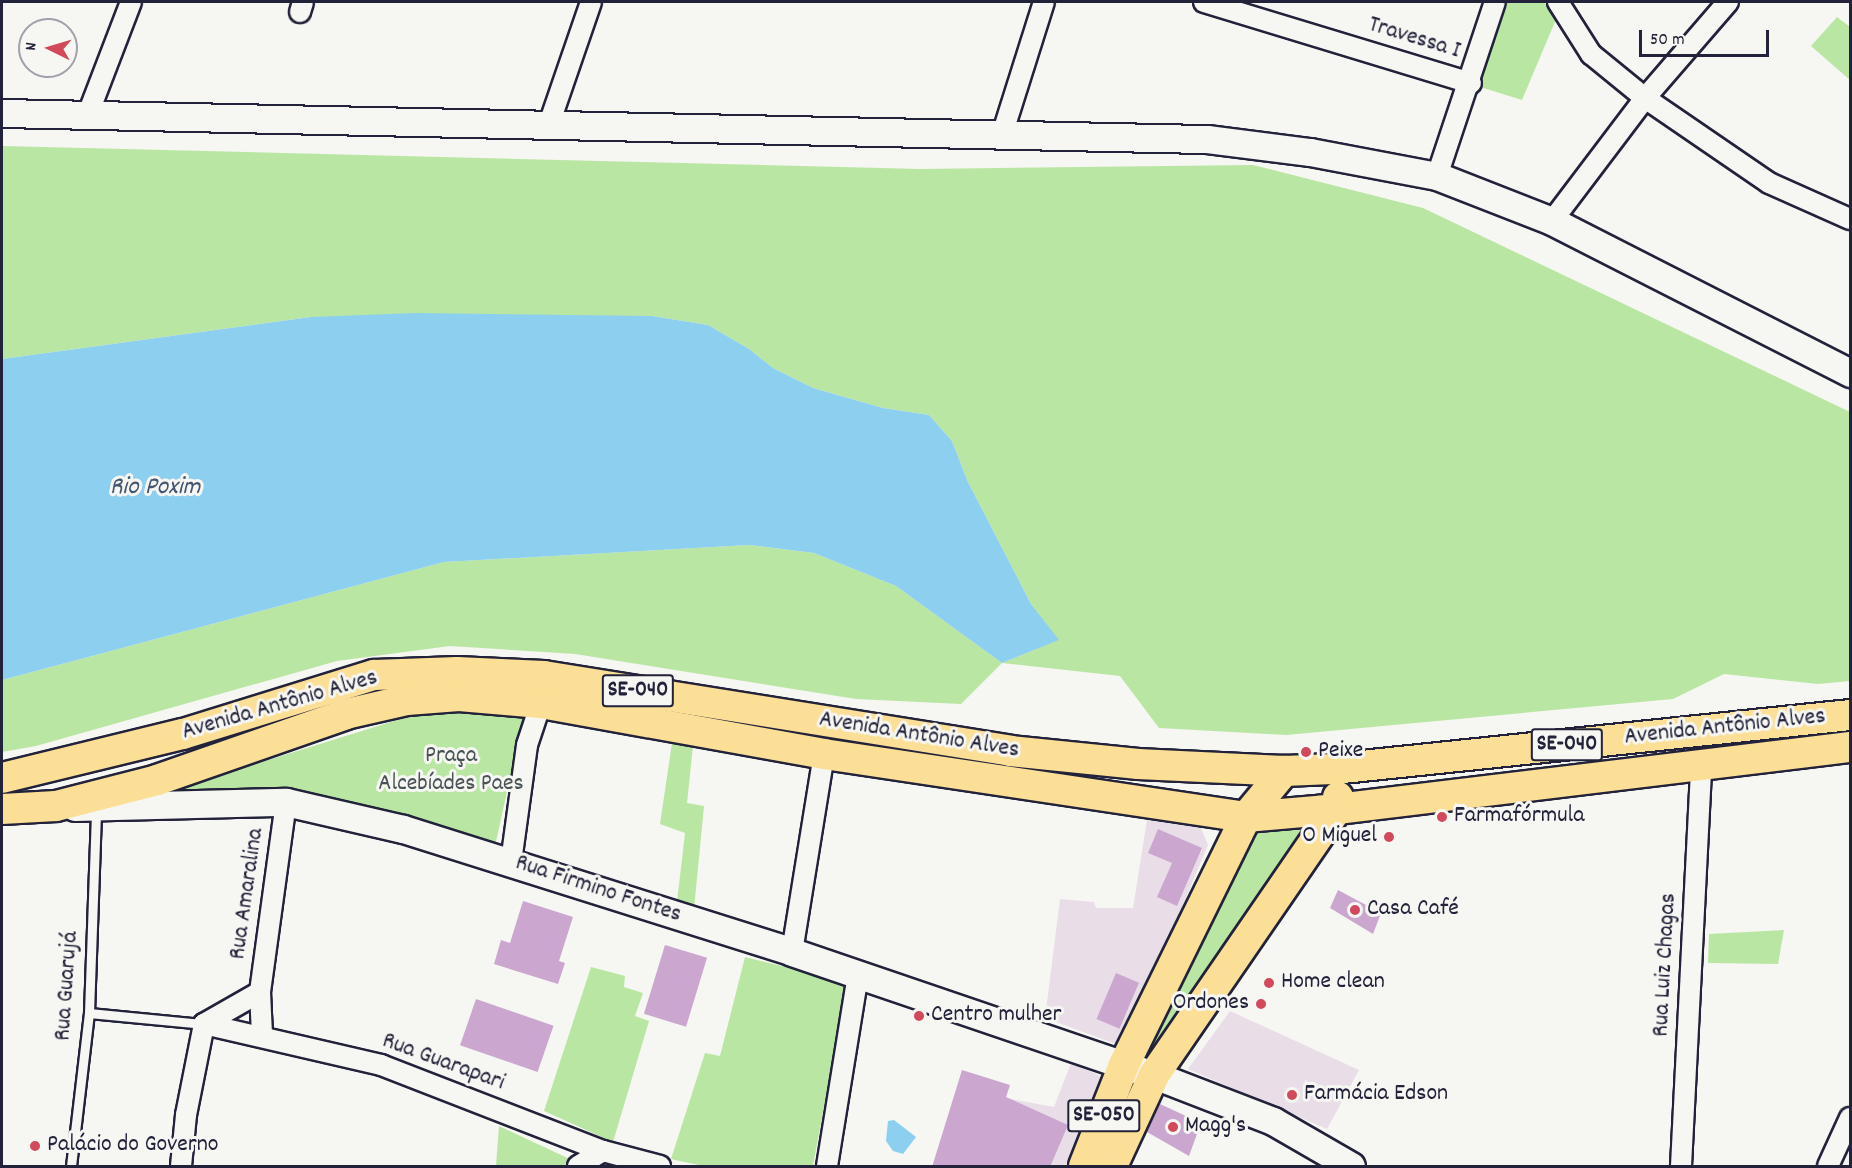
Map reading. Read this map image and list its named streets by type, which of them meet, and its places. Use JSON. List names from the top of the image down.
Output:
{
  "streets": {
    "main road": ["SE-040", "Avenida Antônio Alves", "SE-050"],
    "street": [
      "Travessa I",
      "Rua Firmino Fontes",
      "Rua Amaralina",
      "Rua Luiz Chagas",
      "Rua Guarapari"
    ],
    "lane": ["Rua Guarujá"]
  },
  "crossings": [
    ["SE-040", "Avenida Antônio Alves"],
    ["SE-040", "Rua Firmino Fontes"],
    ["Avenida Antônio Alves", "Rua Firmino Fontes"],
    ["Avenida Antônio Alves", "Rua Luiz Chagas"],
    ["Rua Firmino Fontes", "Rua Amaralina"],
    ["Rua Firmino Fontes", "Rua Guarujá"],
    ["Rua Firmino Fontes", "SE-050"],
    ["Rua Amaralina", "Rua Guarapari"]
  ],
  "water": ["Rio Poxim"],
  "parks": ["Praça Alcebíades Paes"],
  "places": [
    "Peixe",
    "Farmafórmula",
    "O Miguel",
    "Casa Café",
    "Home clean",
    "Ordones",
    "Centro mulher",
    "Farmácia Edson",
    "Magg's",
    "Palácio do Governo"
  ],
  "scale_bar": "50 m",
  "north": "left"
}
